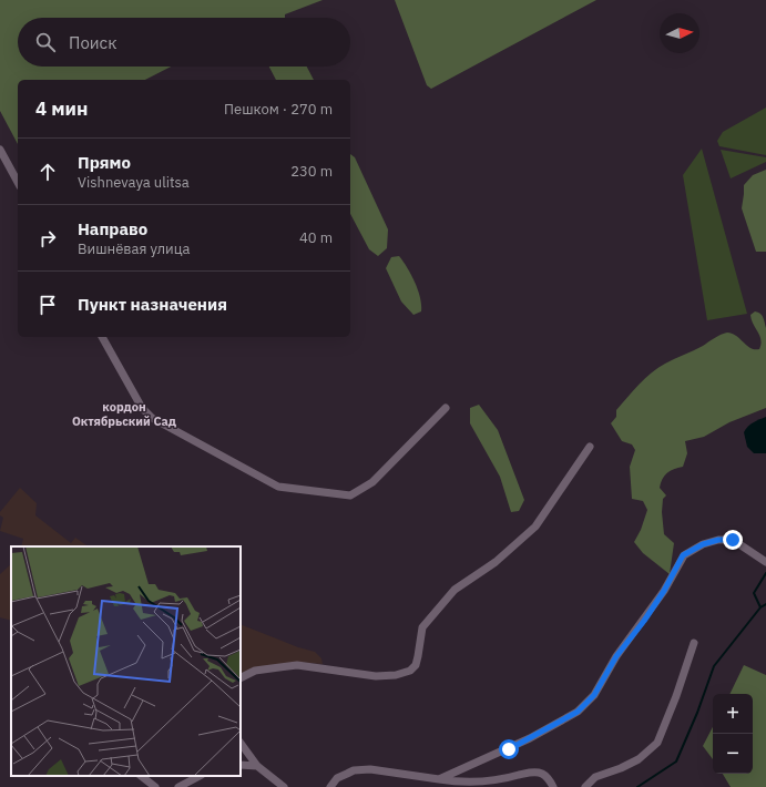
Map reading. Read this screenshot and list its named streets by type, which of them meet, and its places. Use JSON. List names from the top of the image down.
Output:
{
  "districts": ["кордон Октябрьский Сад"],
  "north": "right",
  "page": {
    "search": "Поиск",
    "heading": ["4 мин", "Пешком · 270 m"],
    "list": [
      ["Прямо", "Vishnevaya ulitsa", "230 m"],
      ["Направо", "Вишнёвая улица", "40 m"],
      "Пункт назначения"
    ],
    "map_buttons": ["+", "−"]
  }
}
